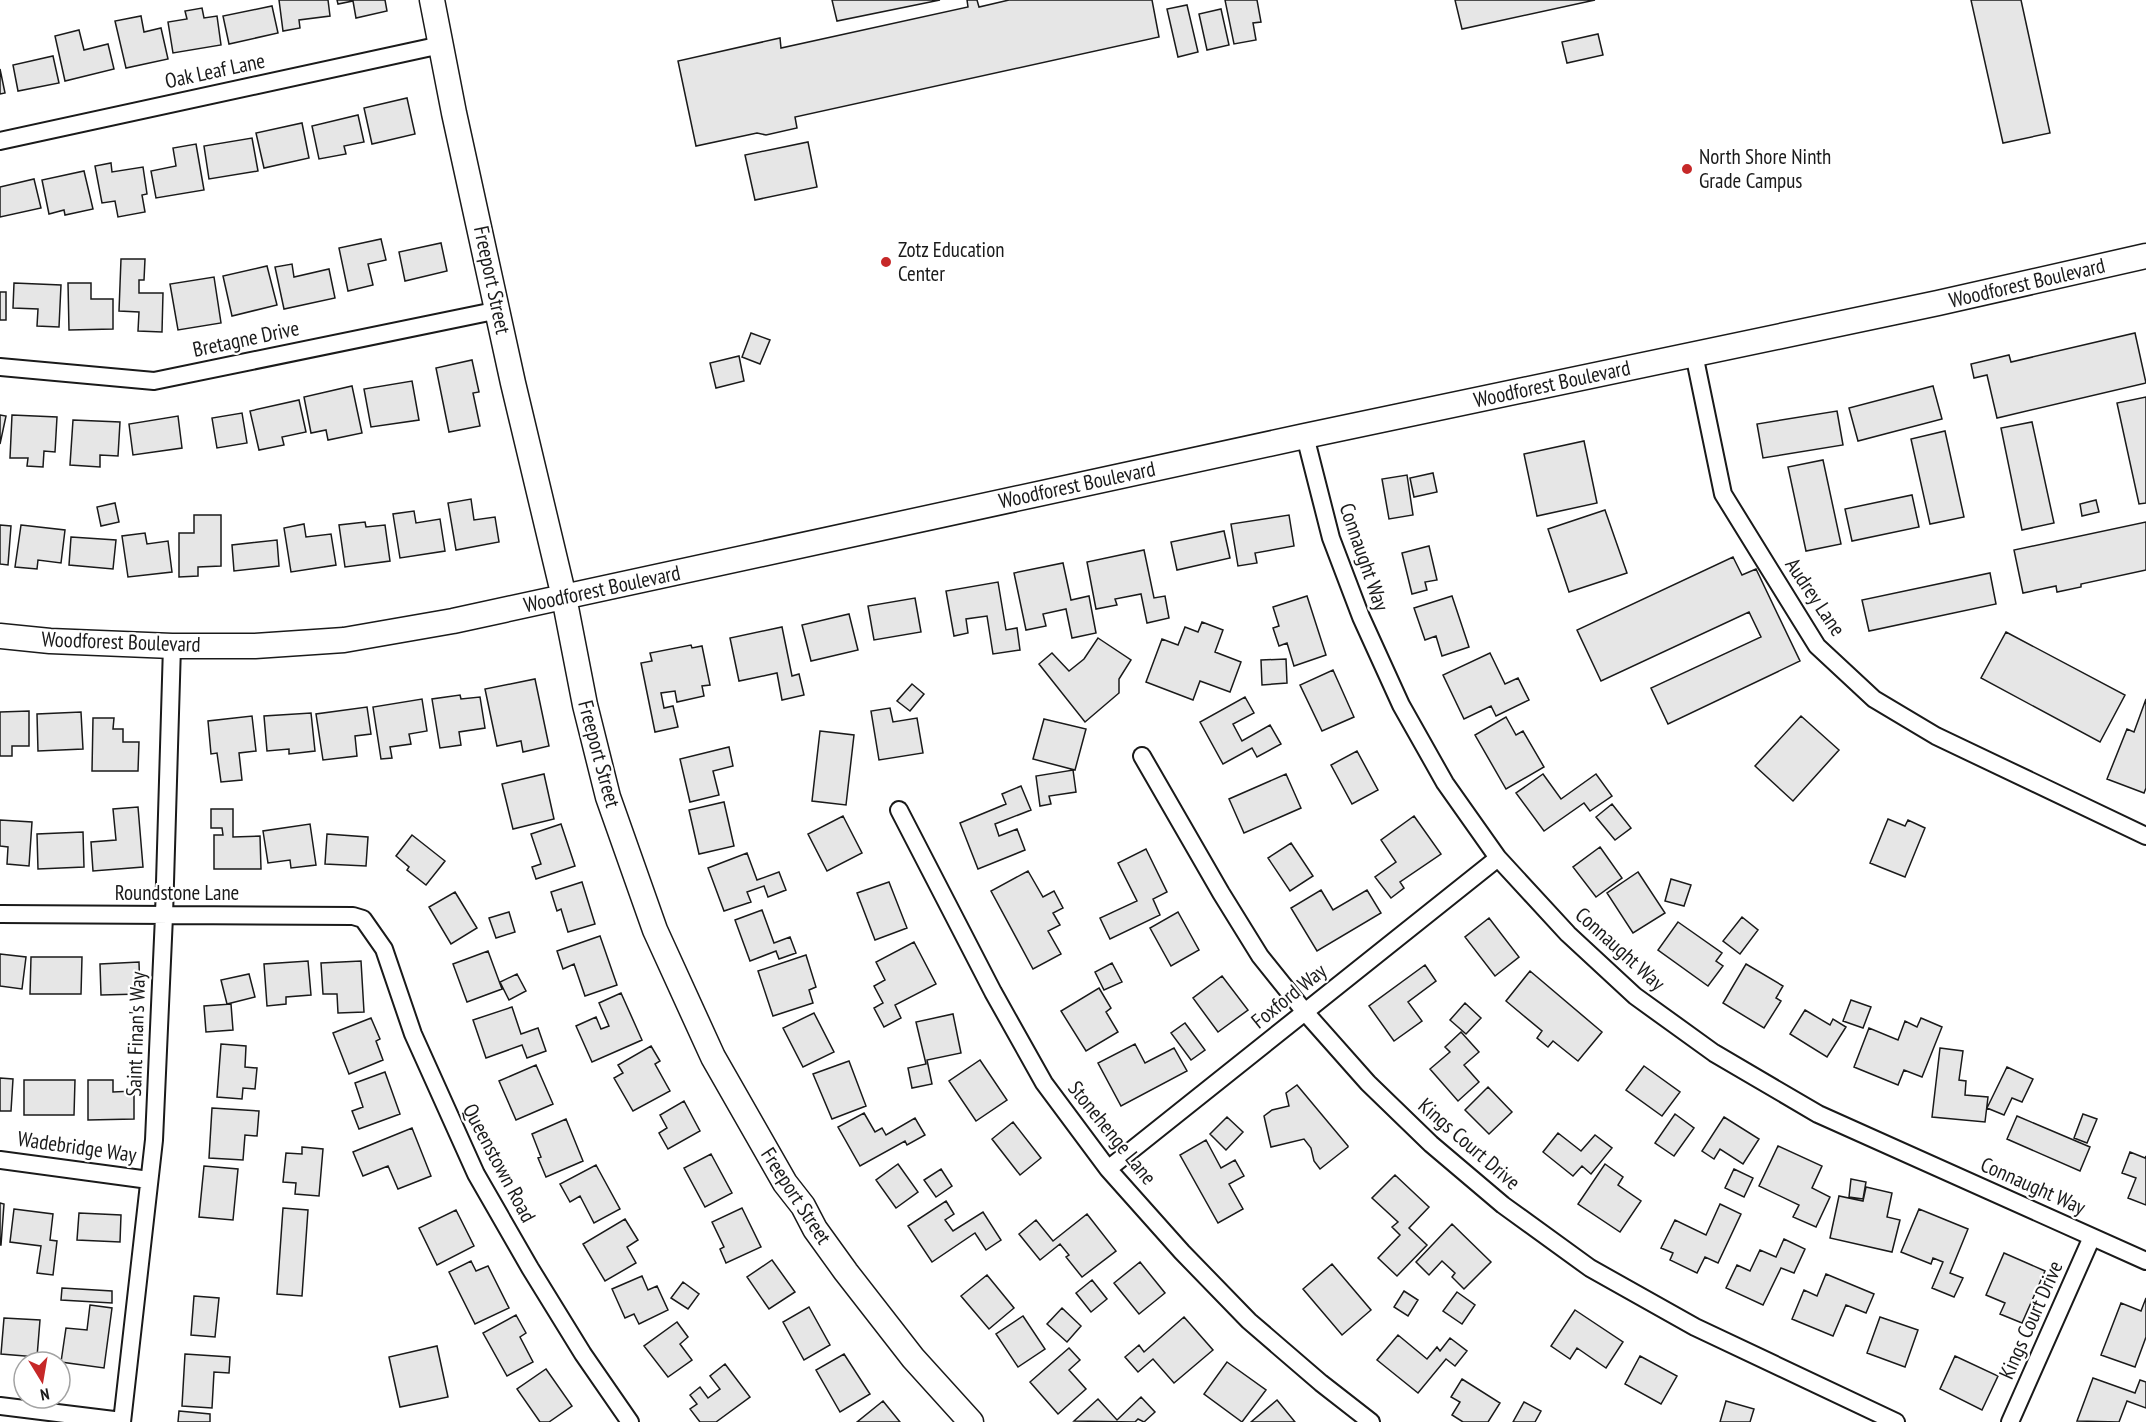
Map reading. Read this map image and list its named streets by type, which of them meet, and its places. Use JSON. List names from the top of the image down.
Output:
{
  "streets": {
    "main road": ["Freeport Street", "Woodforest Boulevard"],
    "street": [
      "Oak Leaf Lane",
      "Bretagne Drive",
      "Connaught Way",
      "Audrey Lane",
      "Roundstone Lane",
      "Foxford Way",
      "Saint Finan's Way",
      "Stonehenge Lane",
      "Kings Court Drive",
      "Wadebridge Way",
      "Queenstown Road"
    ]
  },
  "crossings": [
    ["Oak Leaf Lane", "Freeport Street"],
    ["Freeport Street", "Woodforest Boulevard"],
    ["Freeport Street", "Bretagne Drive"],
    ["Woodforest Boulevard", "Connaught Way"],
    ["Woodforest Boulevard", "Audrey Lane"],
    ["Woodforest Boulevard", "Saint Finan's Way"],
    ["Connaught Way", "Foxford Way"],
    ["Connaught Way", "Kings Court Drive"],
    ["Roundstone Lane", "Saint Finan's Way"],
    ["Roundstone Lane", "Queenstown Road"],
    ["Foxford Way", "Stonehenge Lane"],
    ["Foxford Way", "Kings Court Drive"],
    ["Saint Finan's Way", "Wadebridge Way"]
  ],
  "places": ["North Shore Ninth Grade Campus", "Zotz Education Center"],
  "north": "bottom"
}
